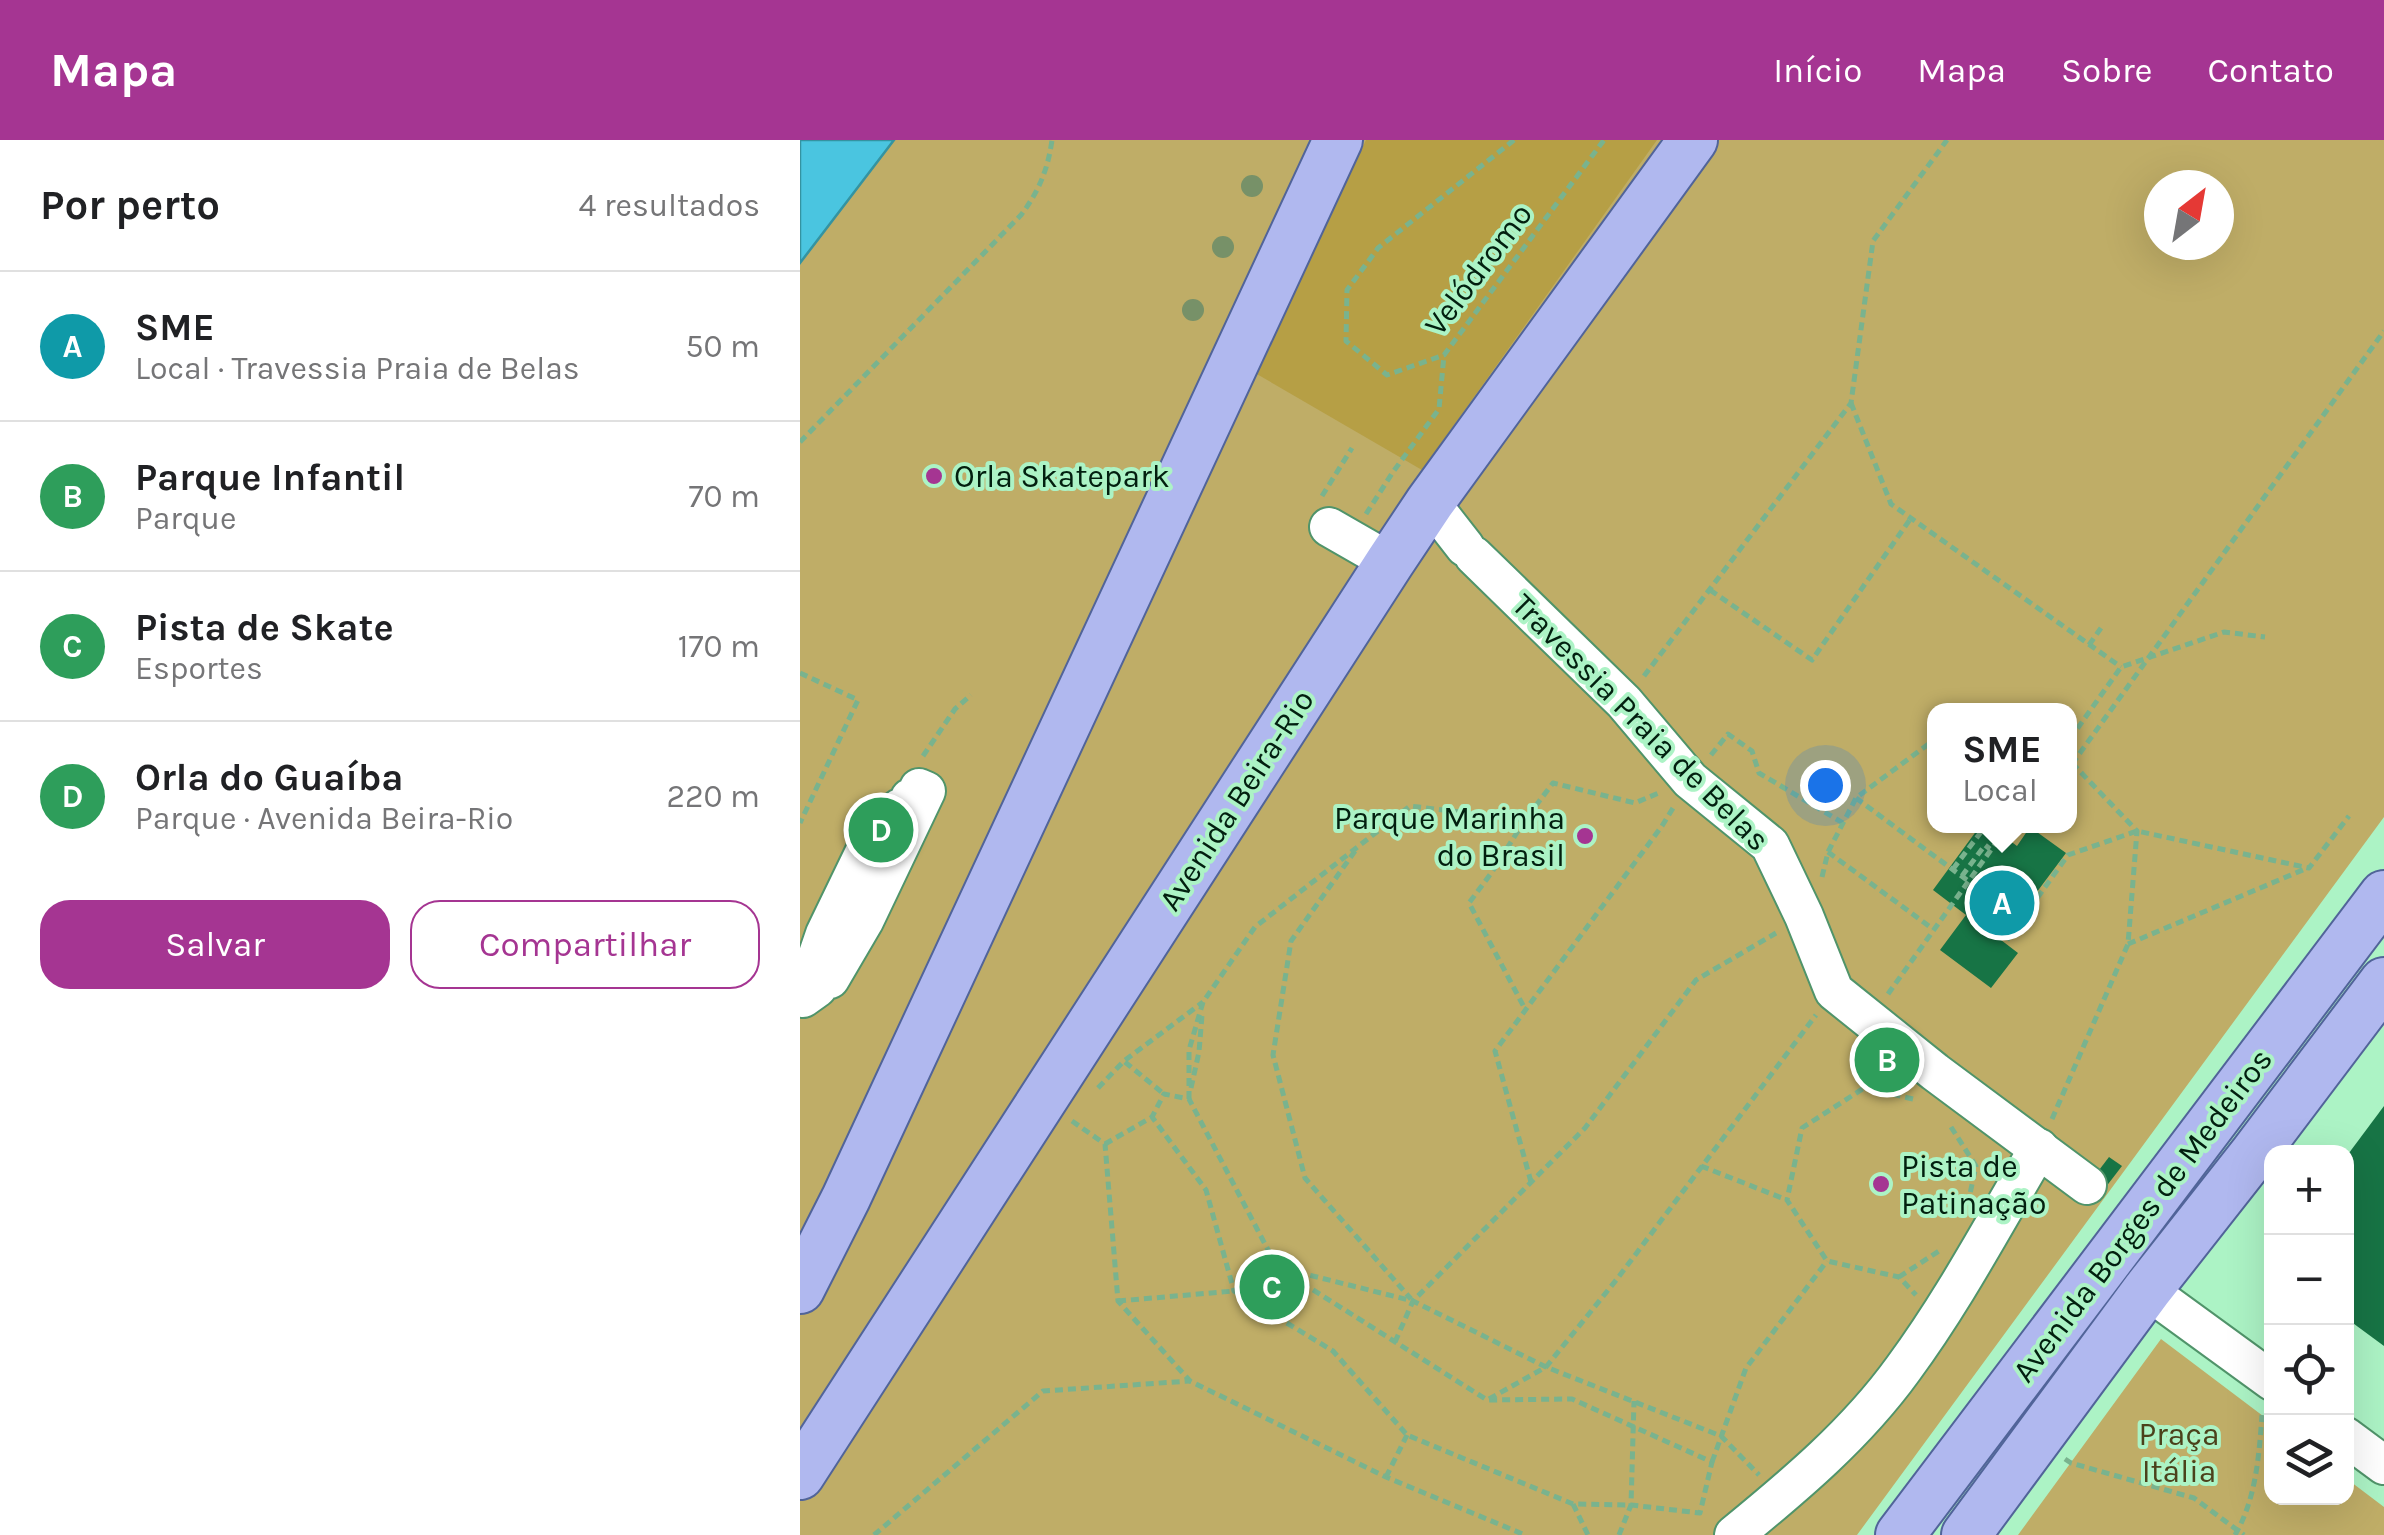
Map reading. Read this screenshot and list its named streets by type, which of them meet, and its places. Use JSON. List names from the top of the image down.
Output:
{
  "streets": {
    "main road": ["Avenida Beira-Rio", "Avenida Borges de Medeiros"],
    "street": ["Travessia Praia de Belas"],
    "path": ["Velódromo"]
  },
  "crossings": [
    ["Travessia Praia de Belas", "Avenida Beira-Rio"],
    ["Travessia Praia de Belas", "Avenida Borges de Medeiros"]
  ],
  "parks": ["Praça Itália"],
  "places": ["Orla Skatepark", "Parque Marinha do Brasil", "Pista de Patinação"],
  "north": "top right",
  "page": {
    "header": "Mapa",
    "nav": [
      "Início",
      "Mapa",
      "Sobre",
      "Contato"
    ],
    "heading": ["Por perto", "4 resultados"],
    "list": [
      {
        "mark": "A",
        "name": "SME",
        "note": "Local · Travessia Praia de Belas",
        "value": "50 m"
      },
      {
        "mark": "B",
        "name": "Parque Infantil",
        "note": "Parque",
        "value": "70 m"
      },
      {
        "mark": "C",
        "name": "Pista de Skate",
        "note": "Esportes",
        "value": "170 m"
      },
      {
        "mark": "D",
        "name": "Orla do Guaíba",
        "note": "Parque · Avenida Beira-Rio",
        "value": "220 m"
      }
    ],
    "popup": ["SME", "Local"],
    "pins": [
      "D",
      "A",
      "B",
      "C"
    ],
    "buttons": ["Salvar", "Compartilhar"],
    "map_buttons": ["+", "−"]
  }
}
